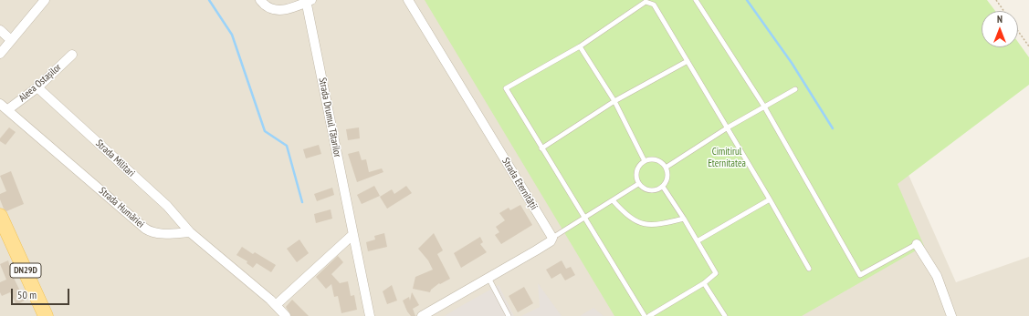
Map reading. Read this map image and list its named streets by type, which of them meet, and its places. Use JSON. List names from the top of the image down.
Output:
{
  "streets": {
    "main road": ["DN29D"],
    "street": [
      "Aleea Ostașilor",
      "Strada Drumul Tătarilor",
      "Strada Militari",
      "Strada Eternității",
      "Strada Humăriei"
    ]
  },
  "crossings": [
    ["Aleea Ostașilor", "Strada Militari"],
    ["Aleea Ostașilor", "Strada Humăriei"],
    ["Strada Militari", "Strada Humăriei"]
  ],
  "parks": ["Cimitirul Eternitatea"],
  "scale_bar": "50 m",
  "north": "top"
}
